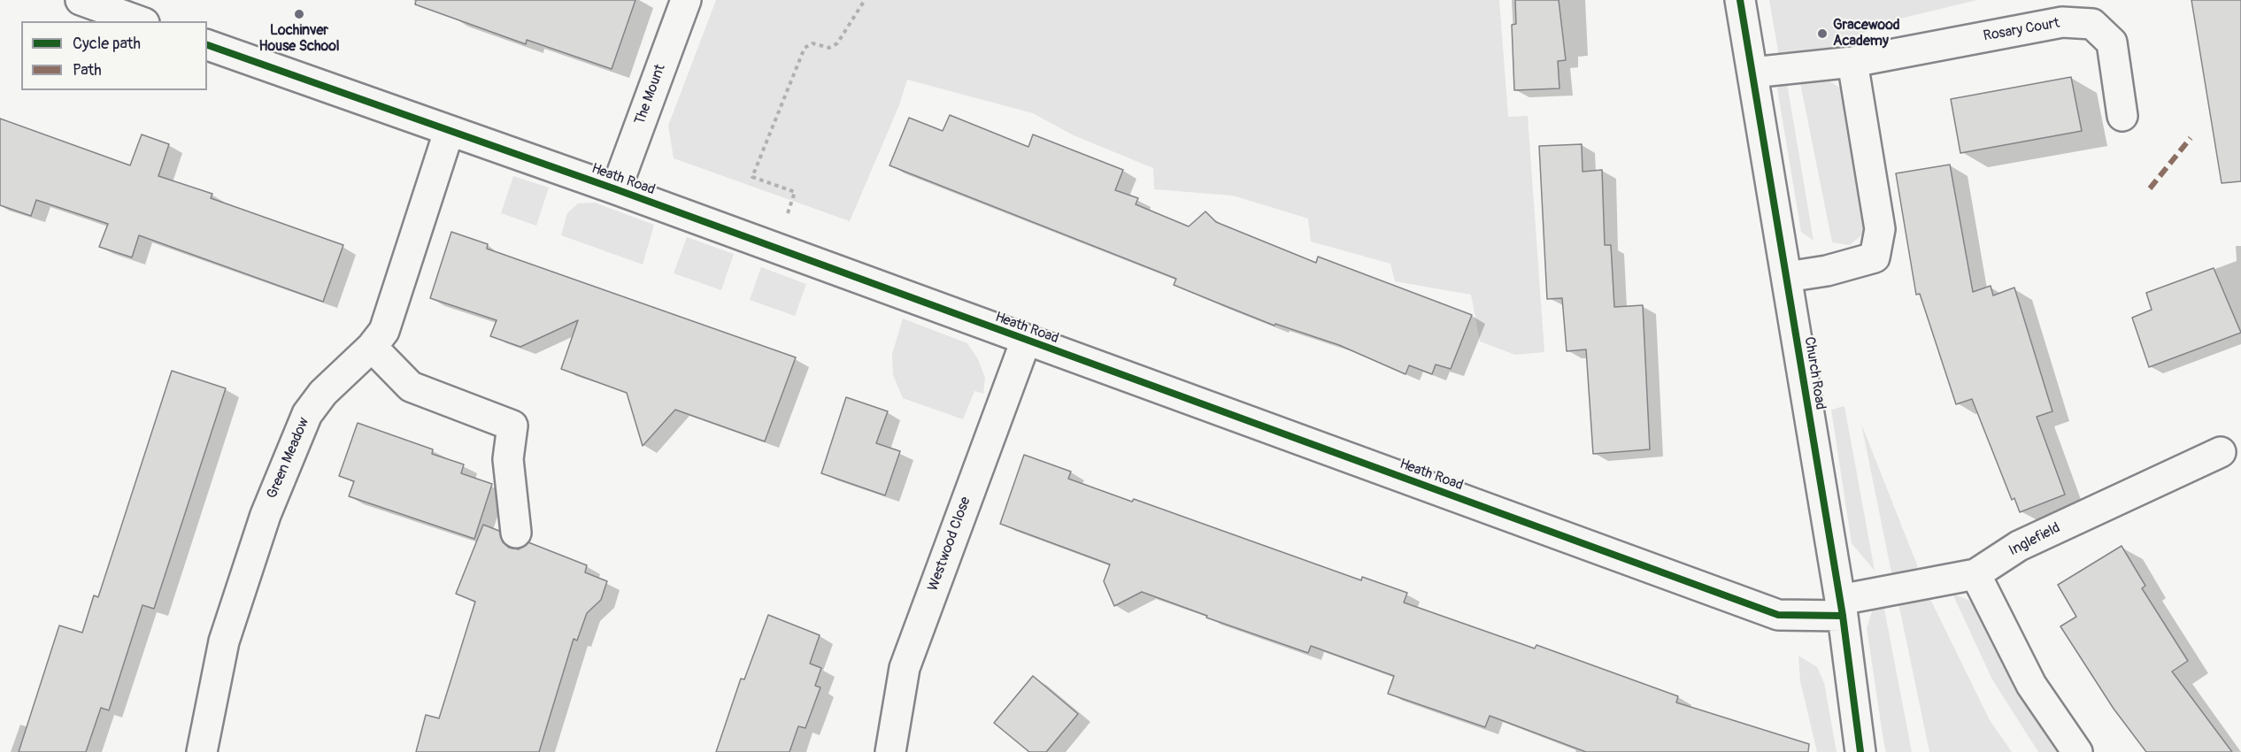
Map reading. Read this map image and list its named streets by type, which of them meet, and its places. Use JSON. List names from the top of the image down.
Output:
{
  "streets": {
    "street": [
      "Rosary Court",
      "The Mount",
      "Heath Road",
      "Church Road",
      "Green Meadow",
      "Inglefield",
      "Westwood Close"
    ]
  },
  "crossings": [
    ["Rosary Court", "Church Road"],
    ["The Mount", "Heath Road"],
    ["Heath Road", "Church Road"],
    ["Heath Road", "Green Meadow"],
    ["Heath Road", "Inglefield"],
    ["Heath Road", "Westwood Close"],
    ["Church Road", "Inglefield"]
  ],
  "places": ["Lochinver House School", "Gracewood Academy"],
  "legend": ["Cycle path", "Path"]
}
